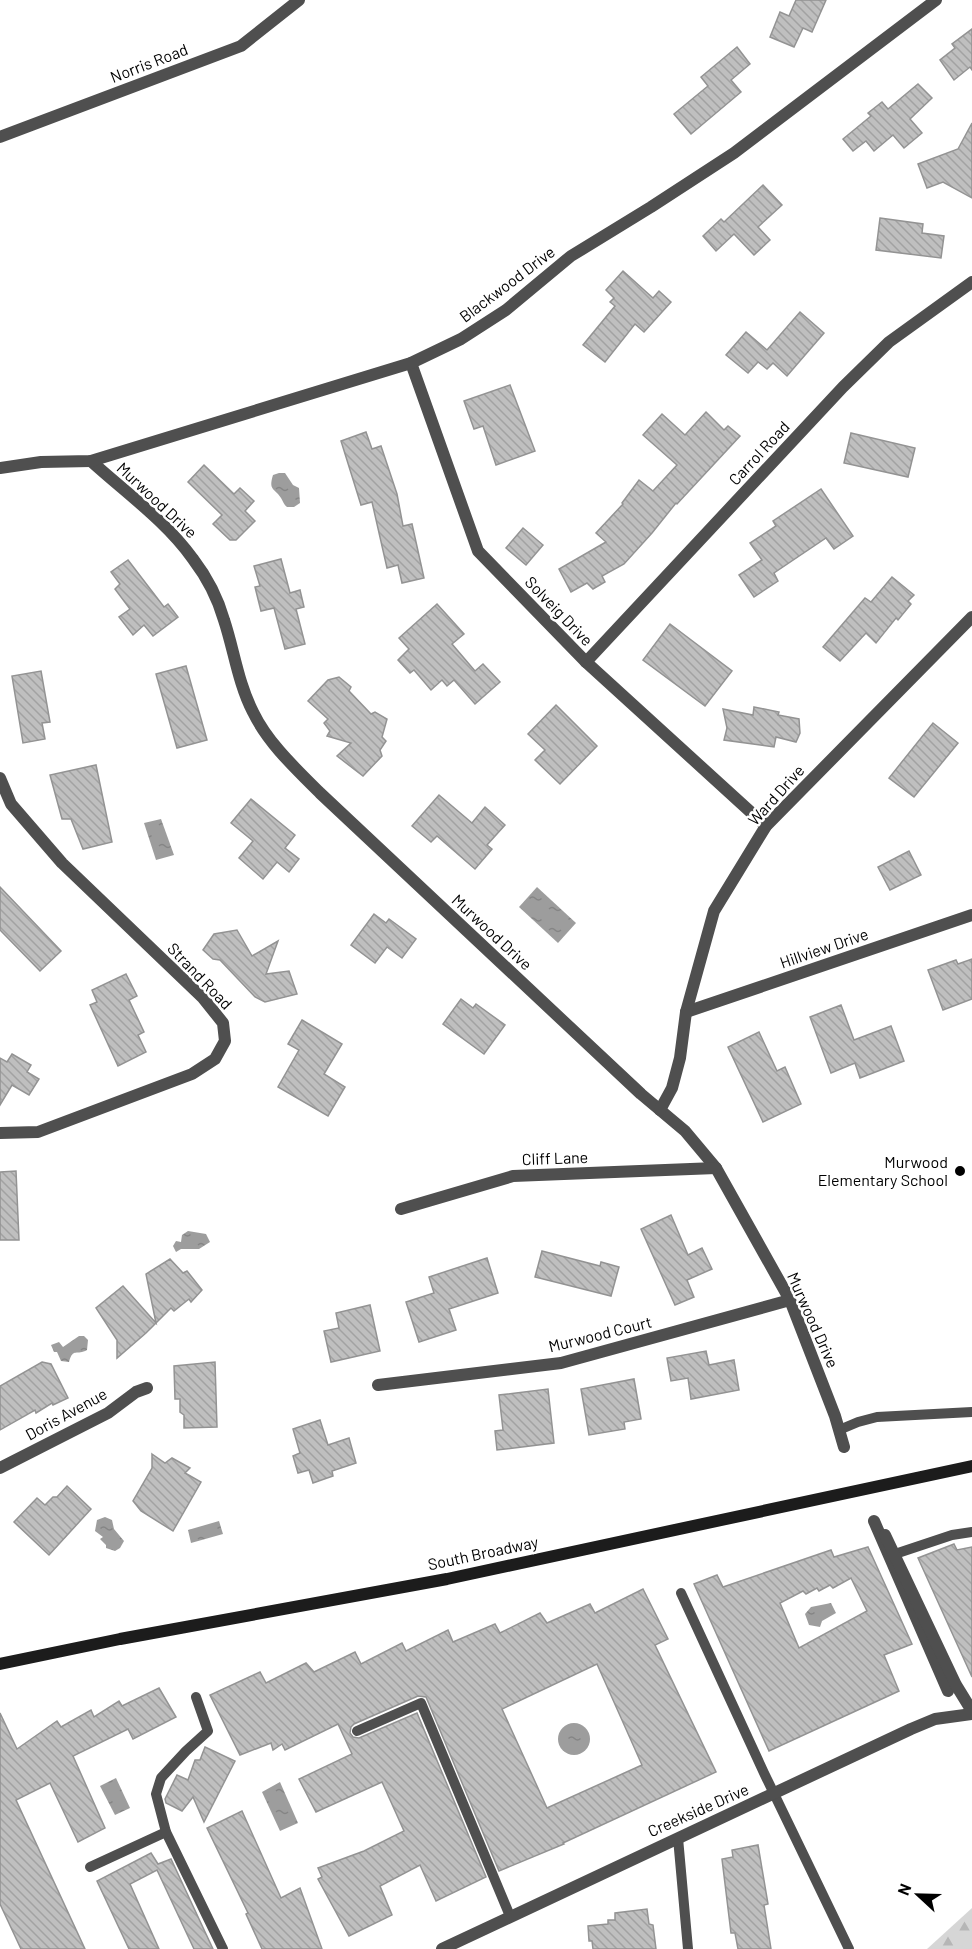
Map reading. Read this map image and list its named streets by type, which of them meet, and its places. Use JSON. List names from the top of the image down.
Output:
{
  "streets": {
    "main road": ["South Broadway"],
    "street": [
      "Norris Road",
      "Blackwood Drive",
      "Carrol Road",
      "Murwood Drive",
      "Solveig Drive",
      "Ward Drive",
      "Hillview Drive",
      "Strand Road",
      "Cliff Lane",
      "Murwood Court",
      "Doris Avenue",
      "Creekside Drive"
    ]
  },
  "crossings": [
    ["Blackwood Drive", "Murwood Drive"],
    ["Blackwood Drive", "Solveig Drive"],
    ["Carrol Road", "Solveig Drive"],
    ["Murwood Drive", "Ward Drive"],
    ["Murwood Drive", "Cliff Lane"],
    ["Murwood Drive", "Murwood Court"],
    ["Solveig Drive", "Ward Drive"],
    ["Ward Drive", "Hillview Drive"]
  ],
  "places": ["Murwood Elementary School"],
  "north": "left"
}
